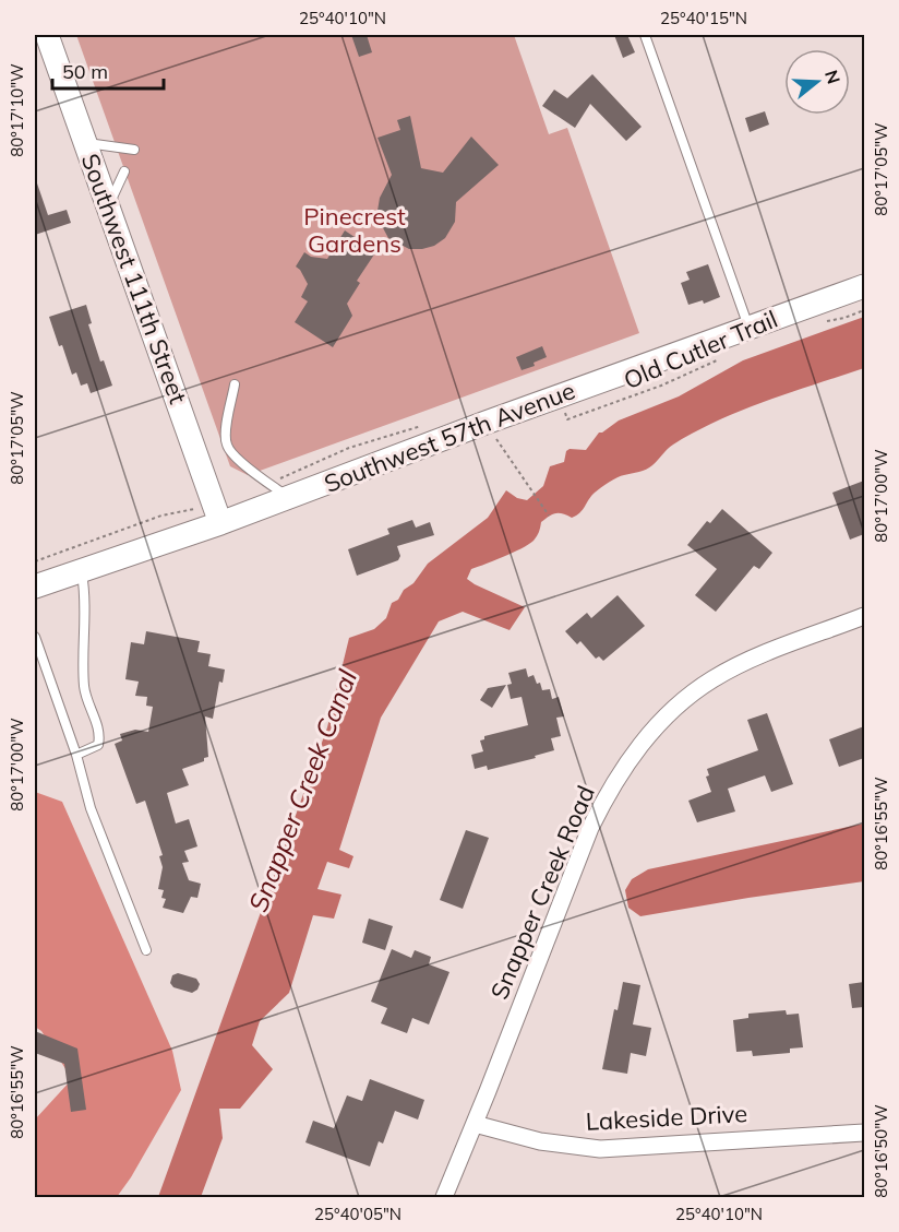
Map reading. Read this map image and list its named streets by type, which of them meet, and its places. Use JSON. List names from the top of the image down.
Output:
{
  "streets": {
    "main road": ["Southwest 111th Street", "Southwest 57th Avenue"],
    "street": ["Snapper Creek Road", "Lakeside Drive"],
    "path": ["Old Cutler Trail"]
  },
  "crossings": [
    ["Southwest 111th Street", "Southwest 57th Avenue"],
    ["Snapper Creek Road", "Lakeside Drive"]
  ],
  "water": ["Snapper Creek Canal"],
  "parks": ["Pinecrest Gardens"],
  "scale_bar": "50 m",
  "north": "right",
  "coordinates": [
    "25°40'10\"N",
    "25°40'15\"N",
    "80°17'10\"W",
    "80°17'05\"W",
    "80°17'00\"W",
    "80°16'55\"W",
    "80°16'50\"W",
    "25°40'05\"N"
  ]
}
